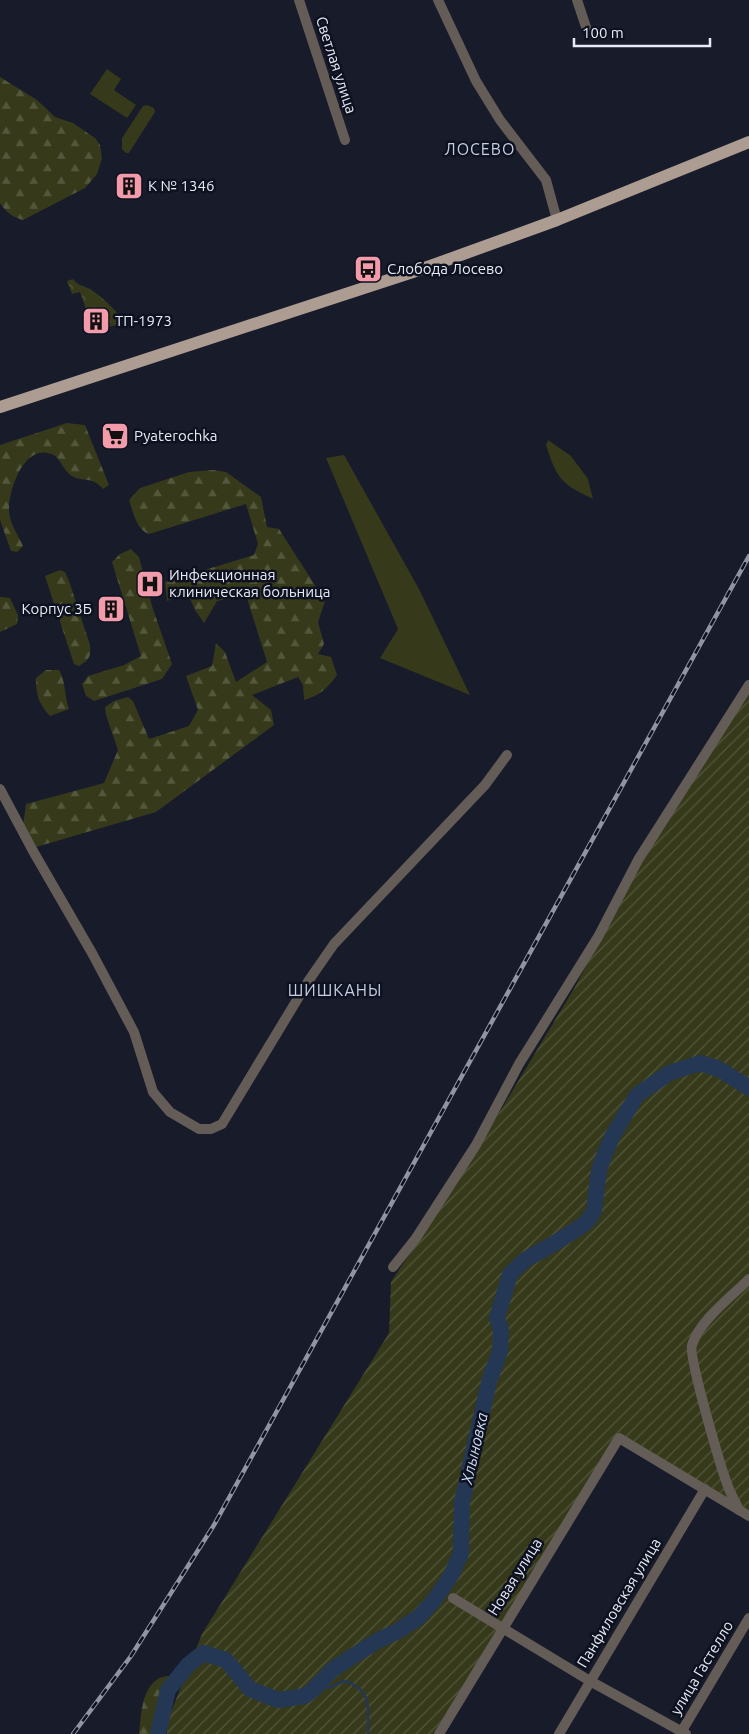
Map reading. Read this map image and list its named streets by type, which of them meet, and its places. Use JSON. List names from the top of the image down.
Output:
{
  "streets": {
    "street": [
      "Светлая улица",
      "Новая улица",
      "Панфиловская улица",
      "улица Гастелло"
    ]
  },
  "crossings": [
    ["Новая улица", "Панфиловская улица"]
  ],
  "districts": ["ЛОСЕВО", "ШИШКАНЫ"],
  "water": ["Хлыновка"],
  "places": {
    "building": ["К № 1346", "ТП-1973", "Корпус 3Б"],
    "bus stop": ["Слобода Лосево"],
    "supermarket": ["Pyaterochka"],
    "hospital": ["Инфекционная клиническая больница"]
  },
  "scale_bar": "100 m"
}
